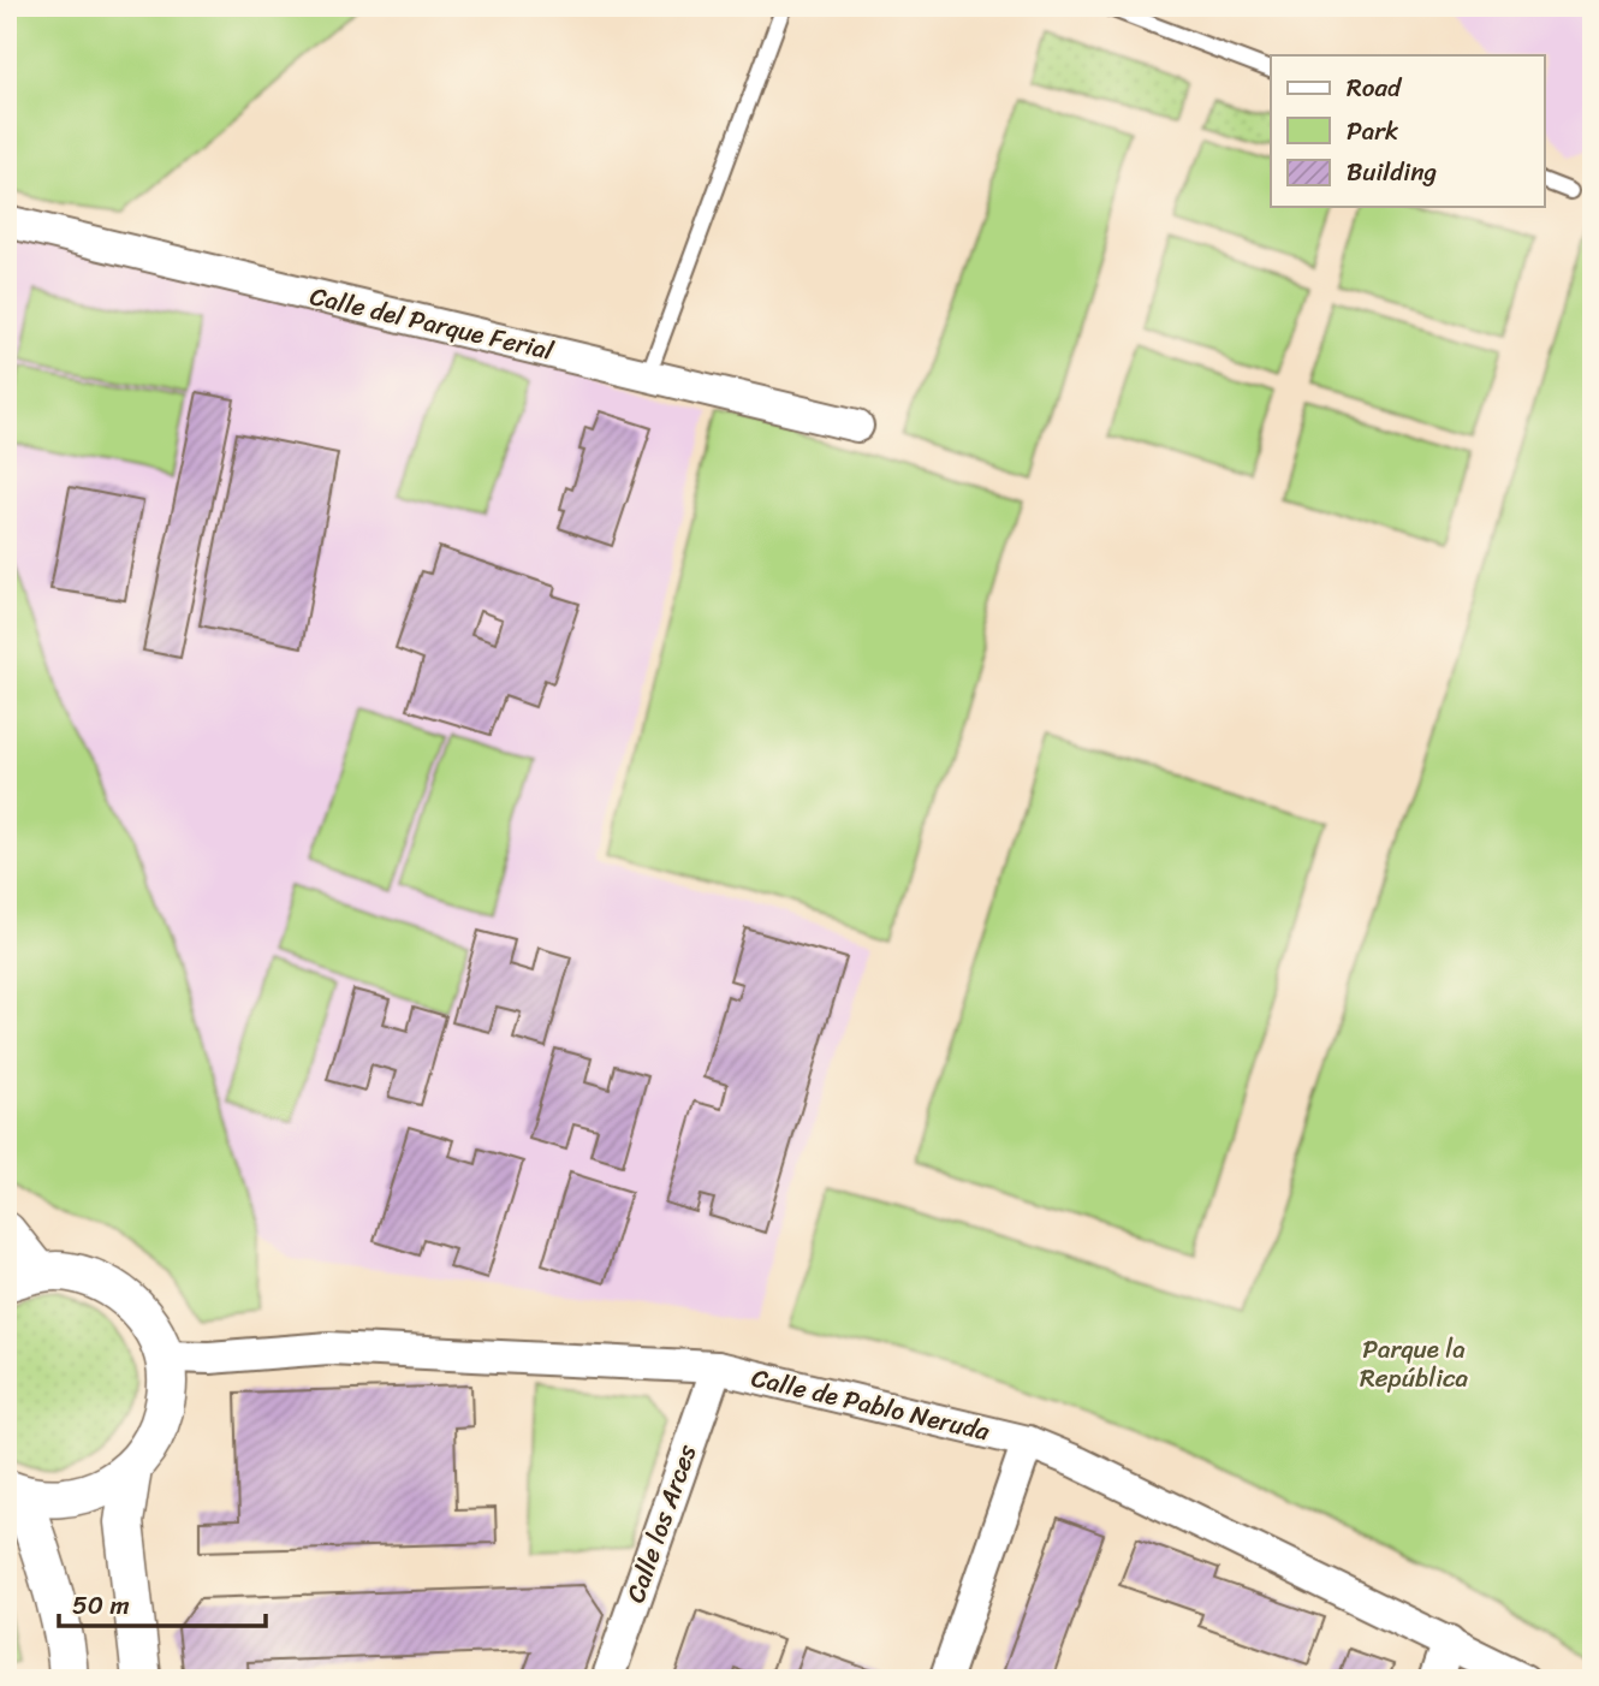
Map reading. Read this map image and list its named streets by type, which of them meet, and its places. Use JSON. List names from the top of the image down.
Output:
{
  "streets": {
    "street": ["Calle del Parque Ferial", "Calle de Pablo Neruda", "Calle los Arces"]
  },
  "crossings": [
    ["Calle de Pablo Neruda", "Calle los Arces"]
  ],
  "parks": ["Parque la República"],
  "legend": ["Road", "Park", "Building"],
  "scale_bar": "50 m"
}
